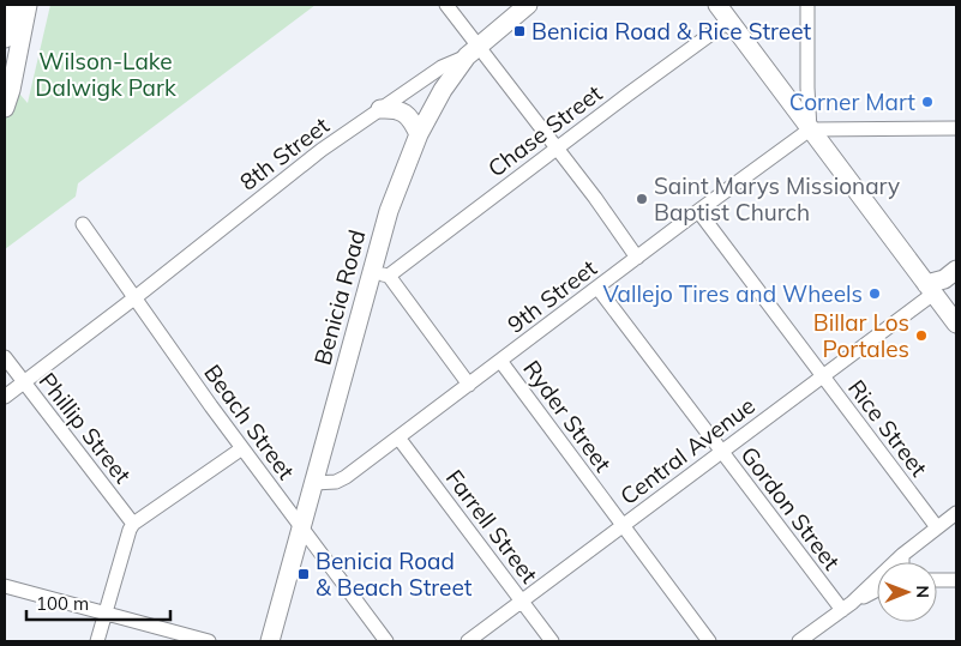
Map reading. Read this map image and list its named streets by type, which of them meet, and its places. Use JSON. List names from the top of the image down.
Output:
{
  "streets": {
    "main road": ["Benicia Road"],
    "street": [
      "Chase Street",
      "8th Street",
      "9th Street",
      "Ryder Street",
      "Beach Street",
      "Phillip Street",
      "Rice Street",
      "Central Avenue",
      "Gordon Street",
      "Farrell Street"
    ]
  },
  "crossings": [
    ["Chase Street", "Benicia Road"],
    ["8th Street", "Benicia Road"],
    ["8th Street", "Beach Street"],
    ["8th Street", "Phillip Street"],
    ["9th Street", "Benicia Road"],
    ["9th Street", "Ryder Street"],
    ["9th Street", "Rice Street"],
    ["9th Street", "Gordon Street"],
    ["9th Street", "Farrell Street"],
    ["Benicia Road", "Beach Street"],
    ["Ryder Street", "Central Avenue"],
    ["Rice Street", "Central Avenue"],
    ["Central Avenue", "Gordon Street"],
    ["Central Avenue", "Farrell Street"]
  ],
  "parks": ["Wilson-Lake Dalwigk Park"],
  "places": {
    "transit": ["Benicia Road & Rice Street", "Benicia Road & Beach Street"],
    "other": [
      "Corner Mart",
      "Saint Marys Missionary Baptist Church",
      "Vallejo Tires and Wheels",
      "Billar Los Portales"
    ]
  },
  "scale_bar": "100 m",
  "north": "right"
}
